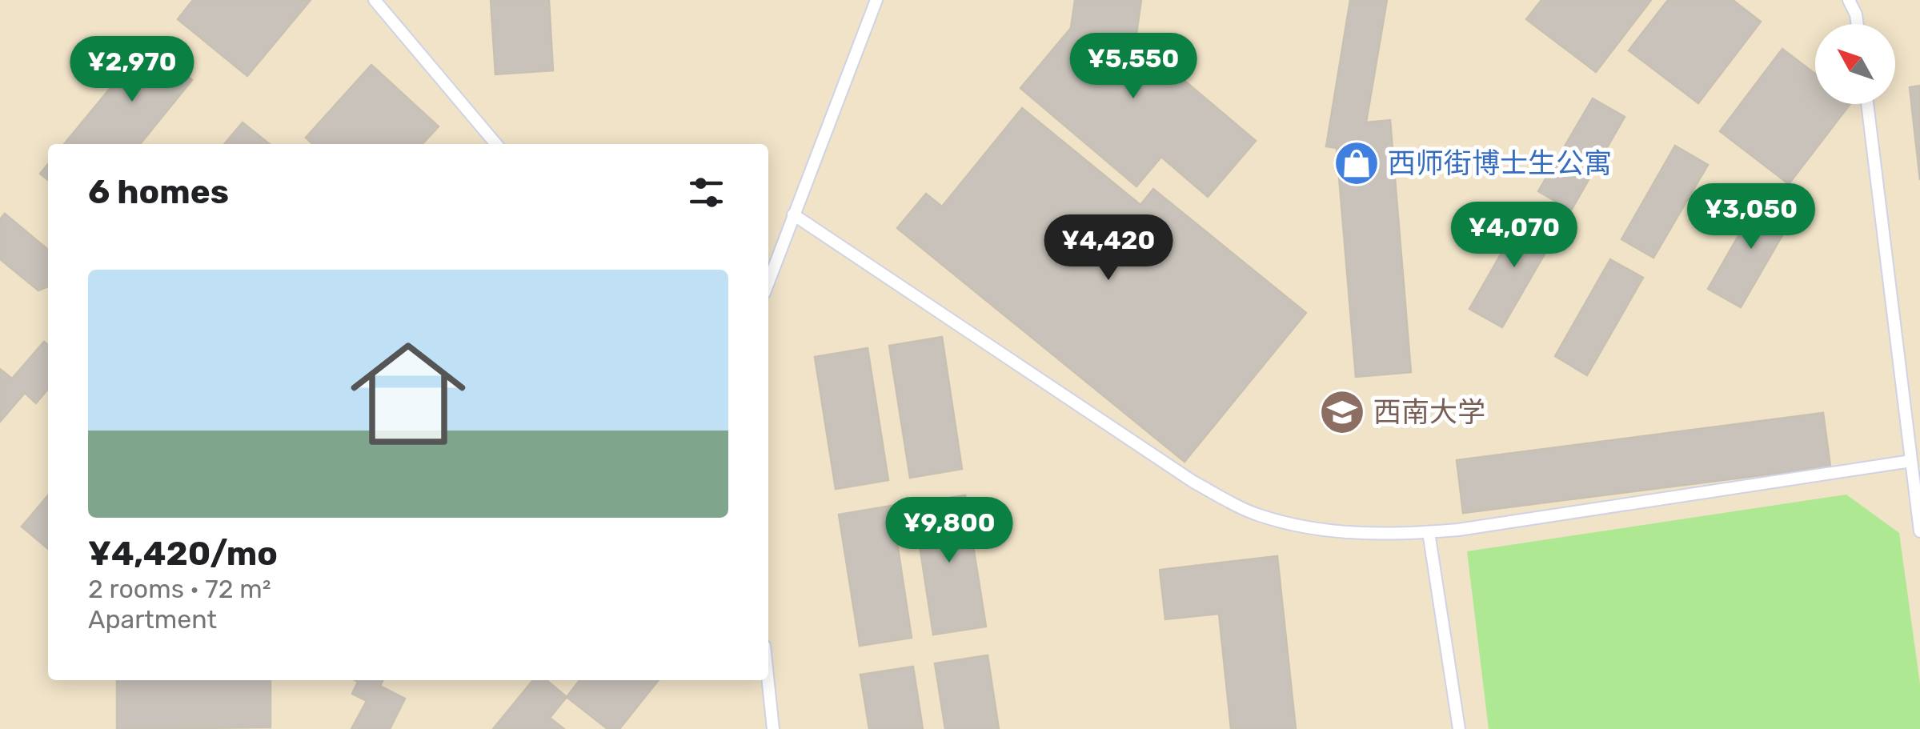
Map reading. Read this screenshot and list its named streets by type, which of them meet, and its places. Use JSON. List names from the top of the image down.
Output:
{
  "places": {
    "shop": ["西师街博士生公寓"],
    "school or university": ["西南大学"]
  },
  "north": "top left",
  "page": {
    "price": [
      "¥5,550",
      "¥2,970",
      "¥3,050",
      "¥4,070",
      "¥4,420",
      "¥9,800"
    ],
    "heading": "6 homes",
    "list": [
      {
        "name": "¥4,420/mo",
        "note": "2 rooms · 72 m² · Apartment"
      }
    ]
  }
}
